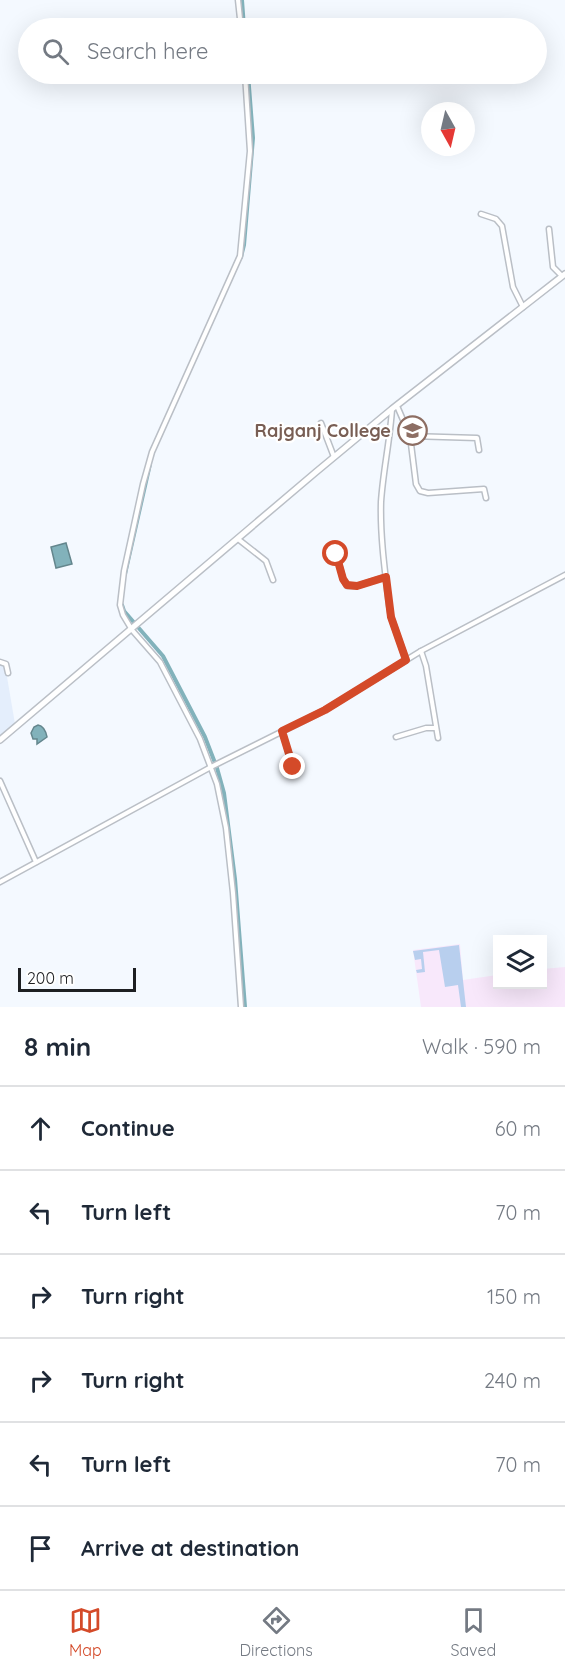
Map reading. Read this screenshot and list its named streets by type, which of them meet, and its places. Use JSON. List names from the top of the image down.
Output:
{
  "places": {
    "school or university": ["Rajganj College"]
  },
  "scale_bar": "200 m",
  "north": "bottom",
  "page": {
    "search": "Search here",
    "scale": "200 m",
    "heading": ["8 min", "Walk · 590 m"],
    "list": [
      ["Continue", "60 m"],
      ["Turn left", "70 m"],
      ["Turn right", "150 m"],
      ["Turn right", "240 m"],
      ["Turn left", "70 m"],
      "Arrive at destination"
    ],
    "nav": ["Map", "Directions", "Saved"]
  }
}
